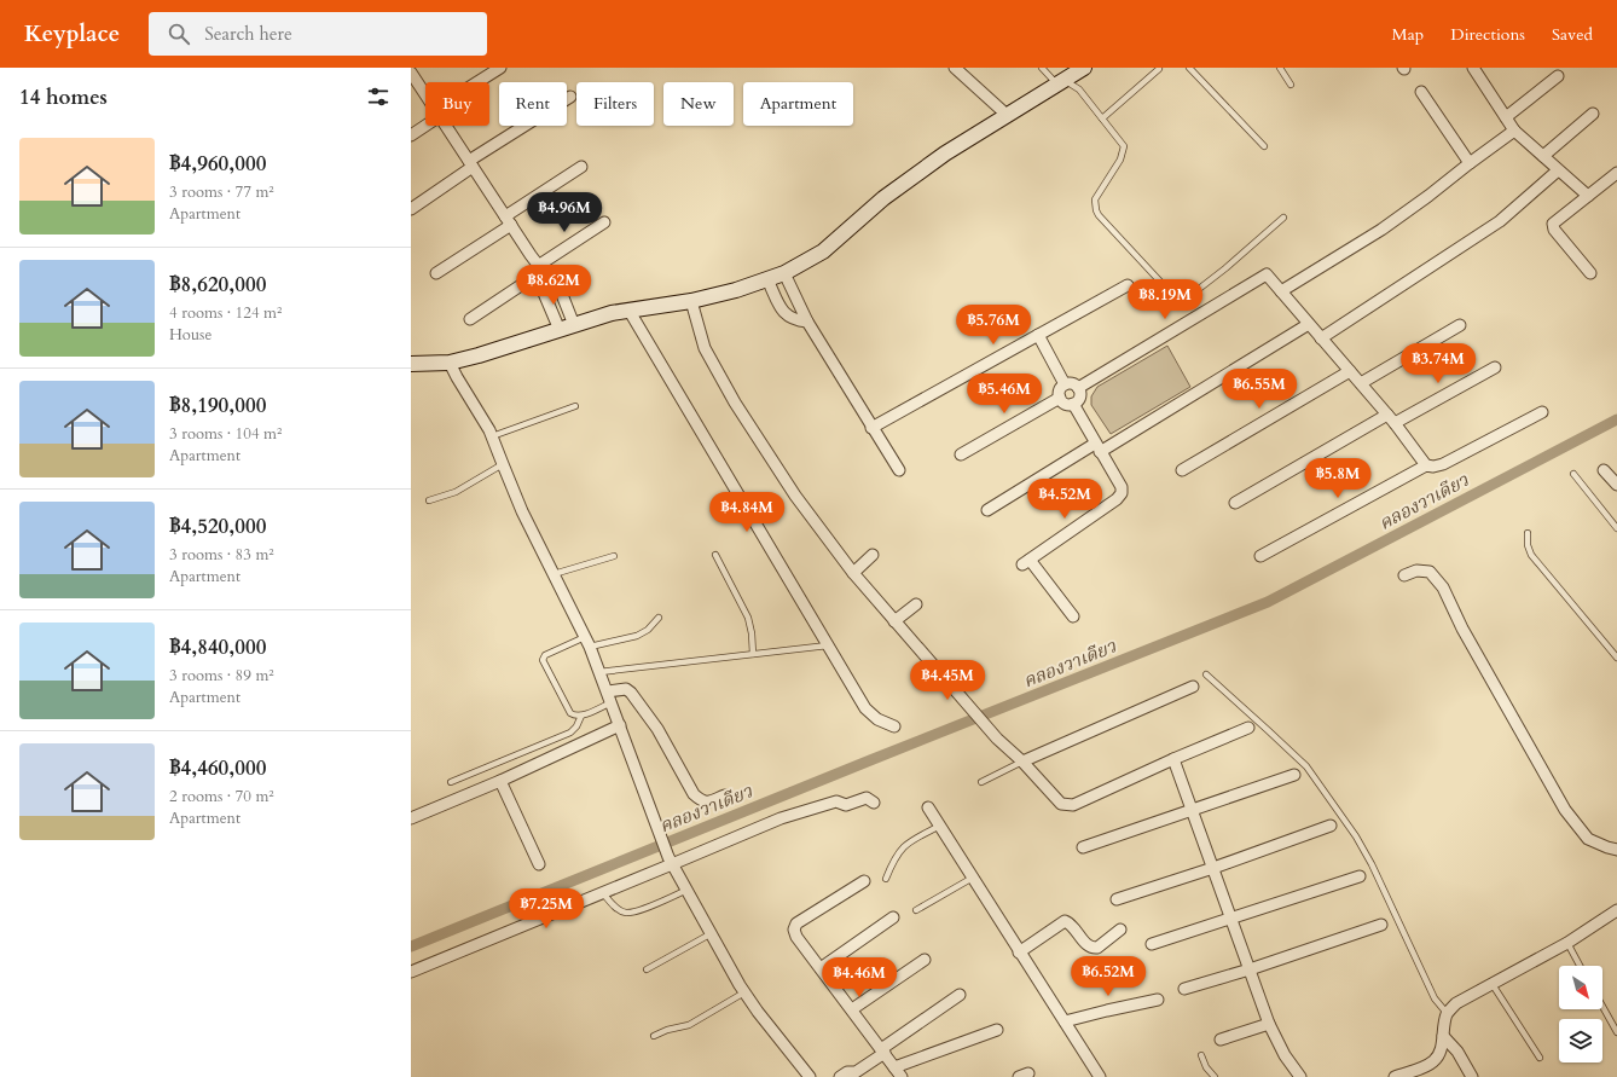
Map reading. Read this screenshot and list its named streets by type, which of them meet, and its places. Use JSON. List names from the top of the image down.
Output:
{
  "water": ["คลองวาเดียว"],
  "north": "bottom right",
  "page": {
    "header": "Keyplace",
    "search": "Search here",
    "nav": ["Map", "Directions", "Saved"],
    "heading": "14 homes",
    "chip": [
      "Buy",
      "Rent",
      "Filters",
      "New",
      "Apartment"
    ],
    "list": [
      {
        "name": "฿4,960,000",
        "note": "3 rooms · 77 m² · Apartment"
      },
      {
        "name": "฿8,620,000",
        "note": "4 rooms · 124 m² · House"
      },
      {
        "name": "฿8,190,000",
        "note": "3 rooms · 104 m² · Apartment"
      },
      {
        "name": "฿4,520,000",
        "note": "3 rooms · 83 m² · Apartment"
      },
      {
        "name": "฿4,840,000",
        "note": "3 rooms · 89 m² · Apartment"
      },
      {
        "name": "฿4,460,000",
        "note": "2 rooms · 70 m² · Apartment"
      }
    ],
    "price": [
      "฿4.96M",
      "฿8.62M",
      "฿8.19M",
      "฿5.76M",
      "฿3.74M",
      "฿6.55M",
      "฿5.46M",
      "฿5.8M",
      "฿4.52M",
      "฿4.84M",
      "฿4.45M",
      "฿7.25M",
      "฿6.52M",
      "฿4.46M"
    ]
  }
}
